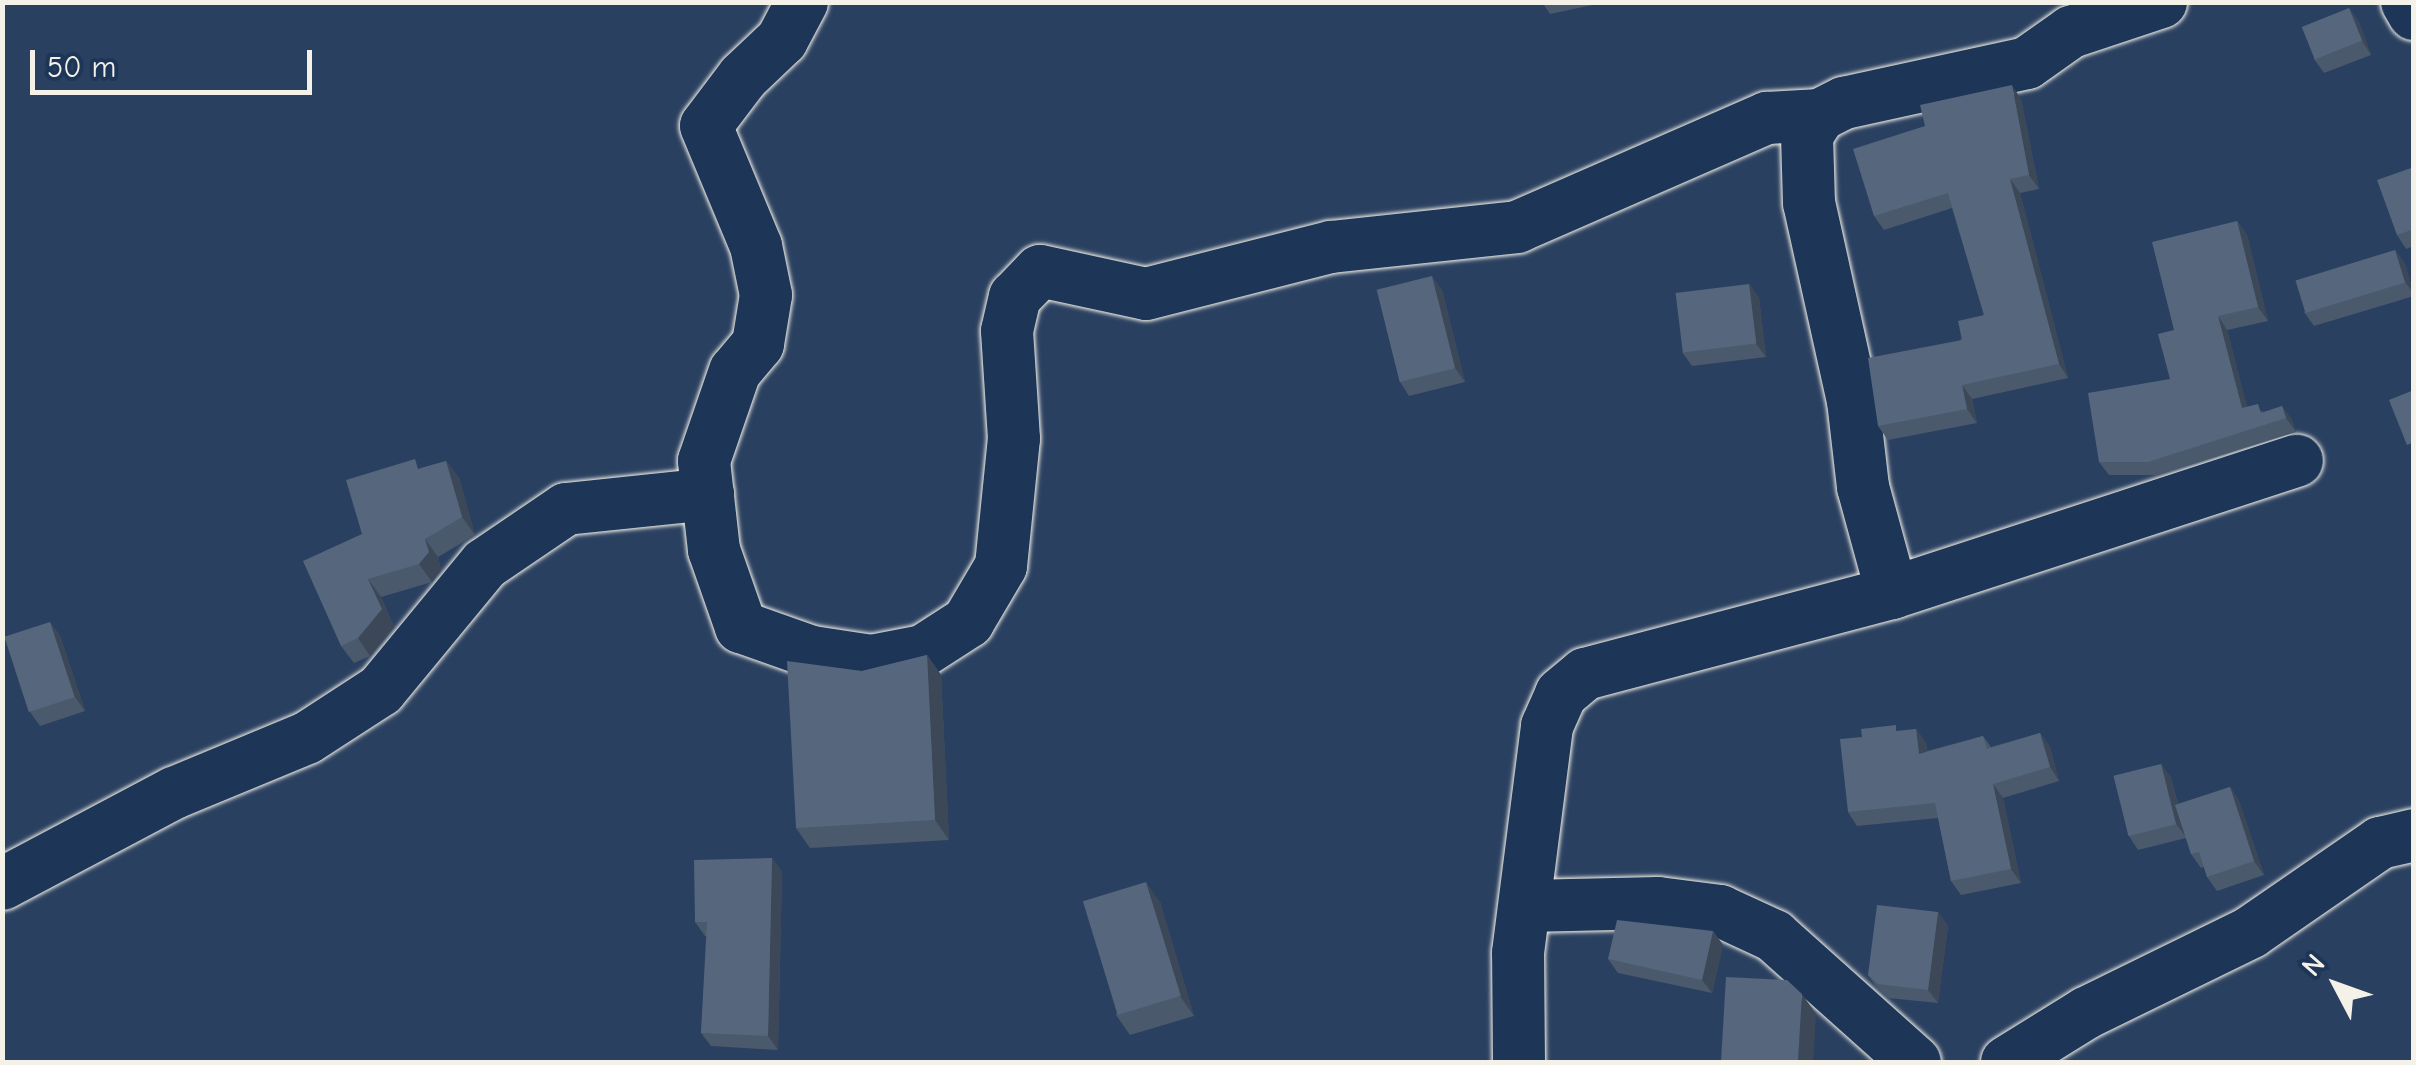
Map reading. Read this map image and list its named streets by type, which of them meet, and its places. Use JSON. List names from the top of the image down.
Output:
{
  "scale_bar": "50 m",
  "north": "top left"
}
